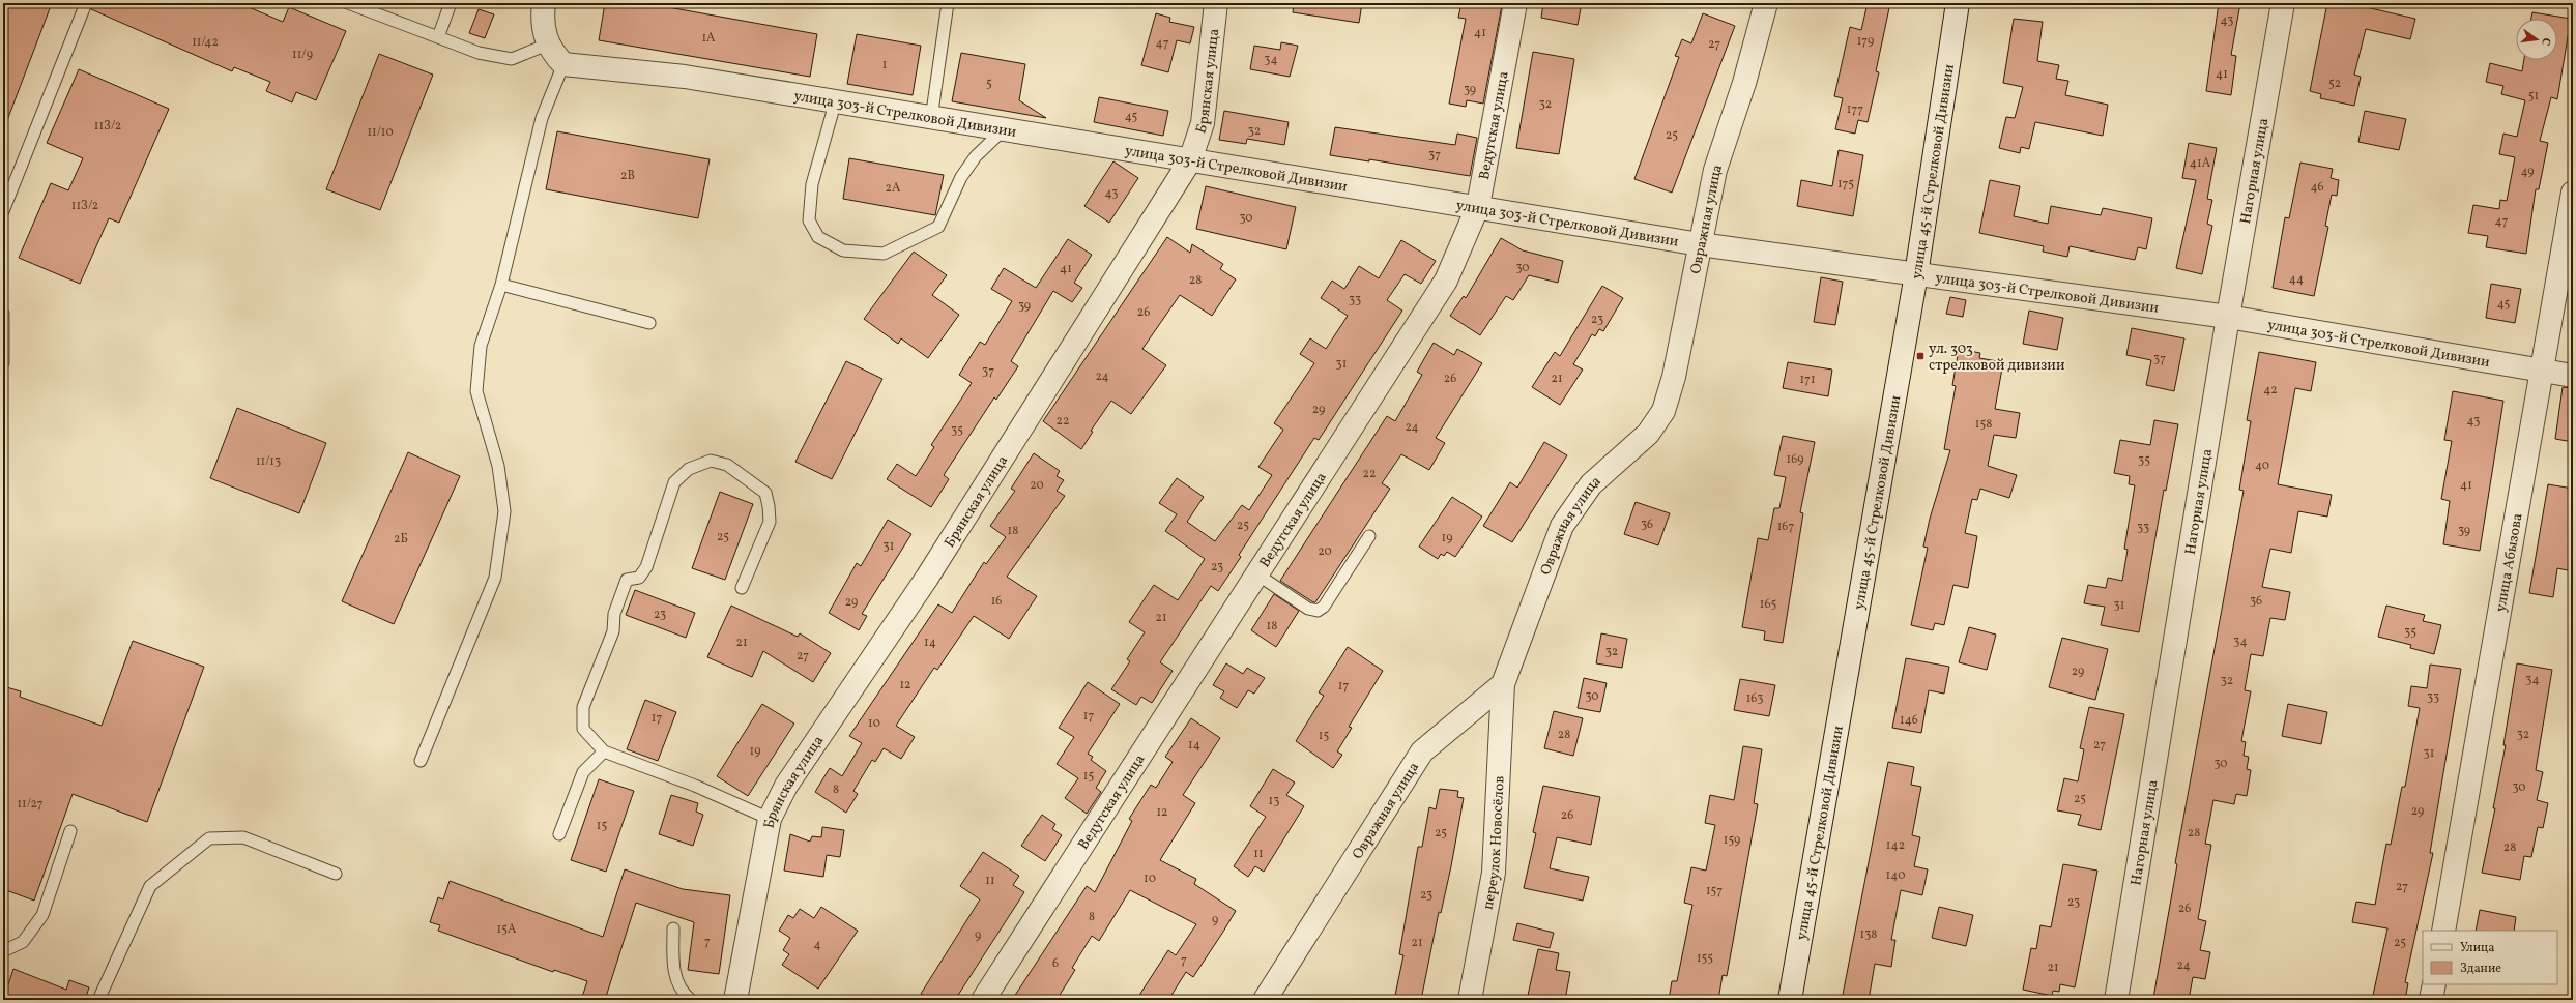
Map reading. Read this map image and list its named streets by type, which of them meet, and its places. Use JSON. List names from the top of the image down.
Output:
{
  "streets": {
    "street": [
      "Брянская улица",
      "улица 303-й Стрелковой Дивизии",
      "Ведугская улица",
      "улица 45-й Стрелковой Дивизии",
      "Нагорная улица",
      "Овражная улица",
      "улица Абызова",
      "переулок Новосёлов"
    ]
  },
  "crossings": [
    ["Брянская улица", "улица 303-й Стрелковой Дивизии"],
    ["улица 303-й Стрелковой Дивизии", "Ведугская улица"],
    ["улица 303-й Стрелковой Дивизии", "улица 45-й Стрелковой Дивизии"],
    ["улица 303-й Стрелковой Дивизии", "Нагорная улица"],
    ["улица 303-й Стрелковой Дивизии", "Овражная улица"],
    ["улица 303-й Стрелковой Дивизии", "улица Абызова"],
    ["Овражная улица", "переулок Новосёлов"]
  ],
  "places": {
    "transit": ["ул. 303 стрелковой дивизии"]
  },
  "house_numbers": [
    "43",
    "41",
    "1А",
    "179",
    "11/42",
    "47",
    "27",
    "11/9",
    "34",
    "1",
    "41",
    "5",
    "52",
    "39",
    "51",
    "32",
    "177",
    "45",
    "11З/2",
    "32",
    "11/10",
    "25",
    "37",
    "41А",
    "49",
    "2В",
    "175",
    "46",
    "2А",
    "43",
    "11З/2",
    "30",
    "47",
    "30",
    "41",
    "44",
    "28",
    "33",
    "45",
    "39",
    "26",
    "23",
    "37",
    "31",
    "37",
    "24",
    "26",
    "21",
    "171",
    "42",
    "29",
    "22",
    "43",
    "158",
    "24",
    "35",
    "169",
    "35",
    "11/13",
    "40",
    "22",
    "20",
    "41",
    "36",
    "25",
    "167",
    "33",
    "18",
    "39",
    "25",
    "19",
    "2Б",
    "31",
    "20",
    "23",
    "16",
    "36",
    "29",
    "165",
    "31",
    "23",
    "21",
    "18",
    "35",
    "34",
    "21",
    "14",
    "32",
    "27",
    "29",
    "34",
    "32",
    "12",
    "17",
    "30",
    "33",
    "163",
    "17",
    "17",
    "146",
    "10",
    "28",
    "32",
    "15",
    "14",
    "27",
    "19",
    "31",
    "30",
    "15",
    "30",
    "8",
    "25",
    "13",
    "11/27",
    "29",
    "12",
    "26",
    "15",
    "25",
    "28",
    "159",
    "142",
    "28",
    "11",
    "140",
    "10",
    "11",
    "27",
    "157",
    "23",
    "23",
    "26",
    "8",
    "9",
    "15А",
    "138",
    "9",
    "7",
    "21",
    "25",
    "4",
    "155",
    "7",
    "6",
    "24",
    "21"
  ],
  "legend": ["Улица", "Здание"],
  "north": "right"
}
